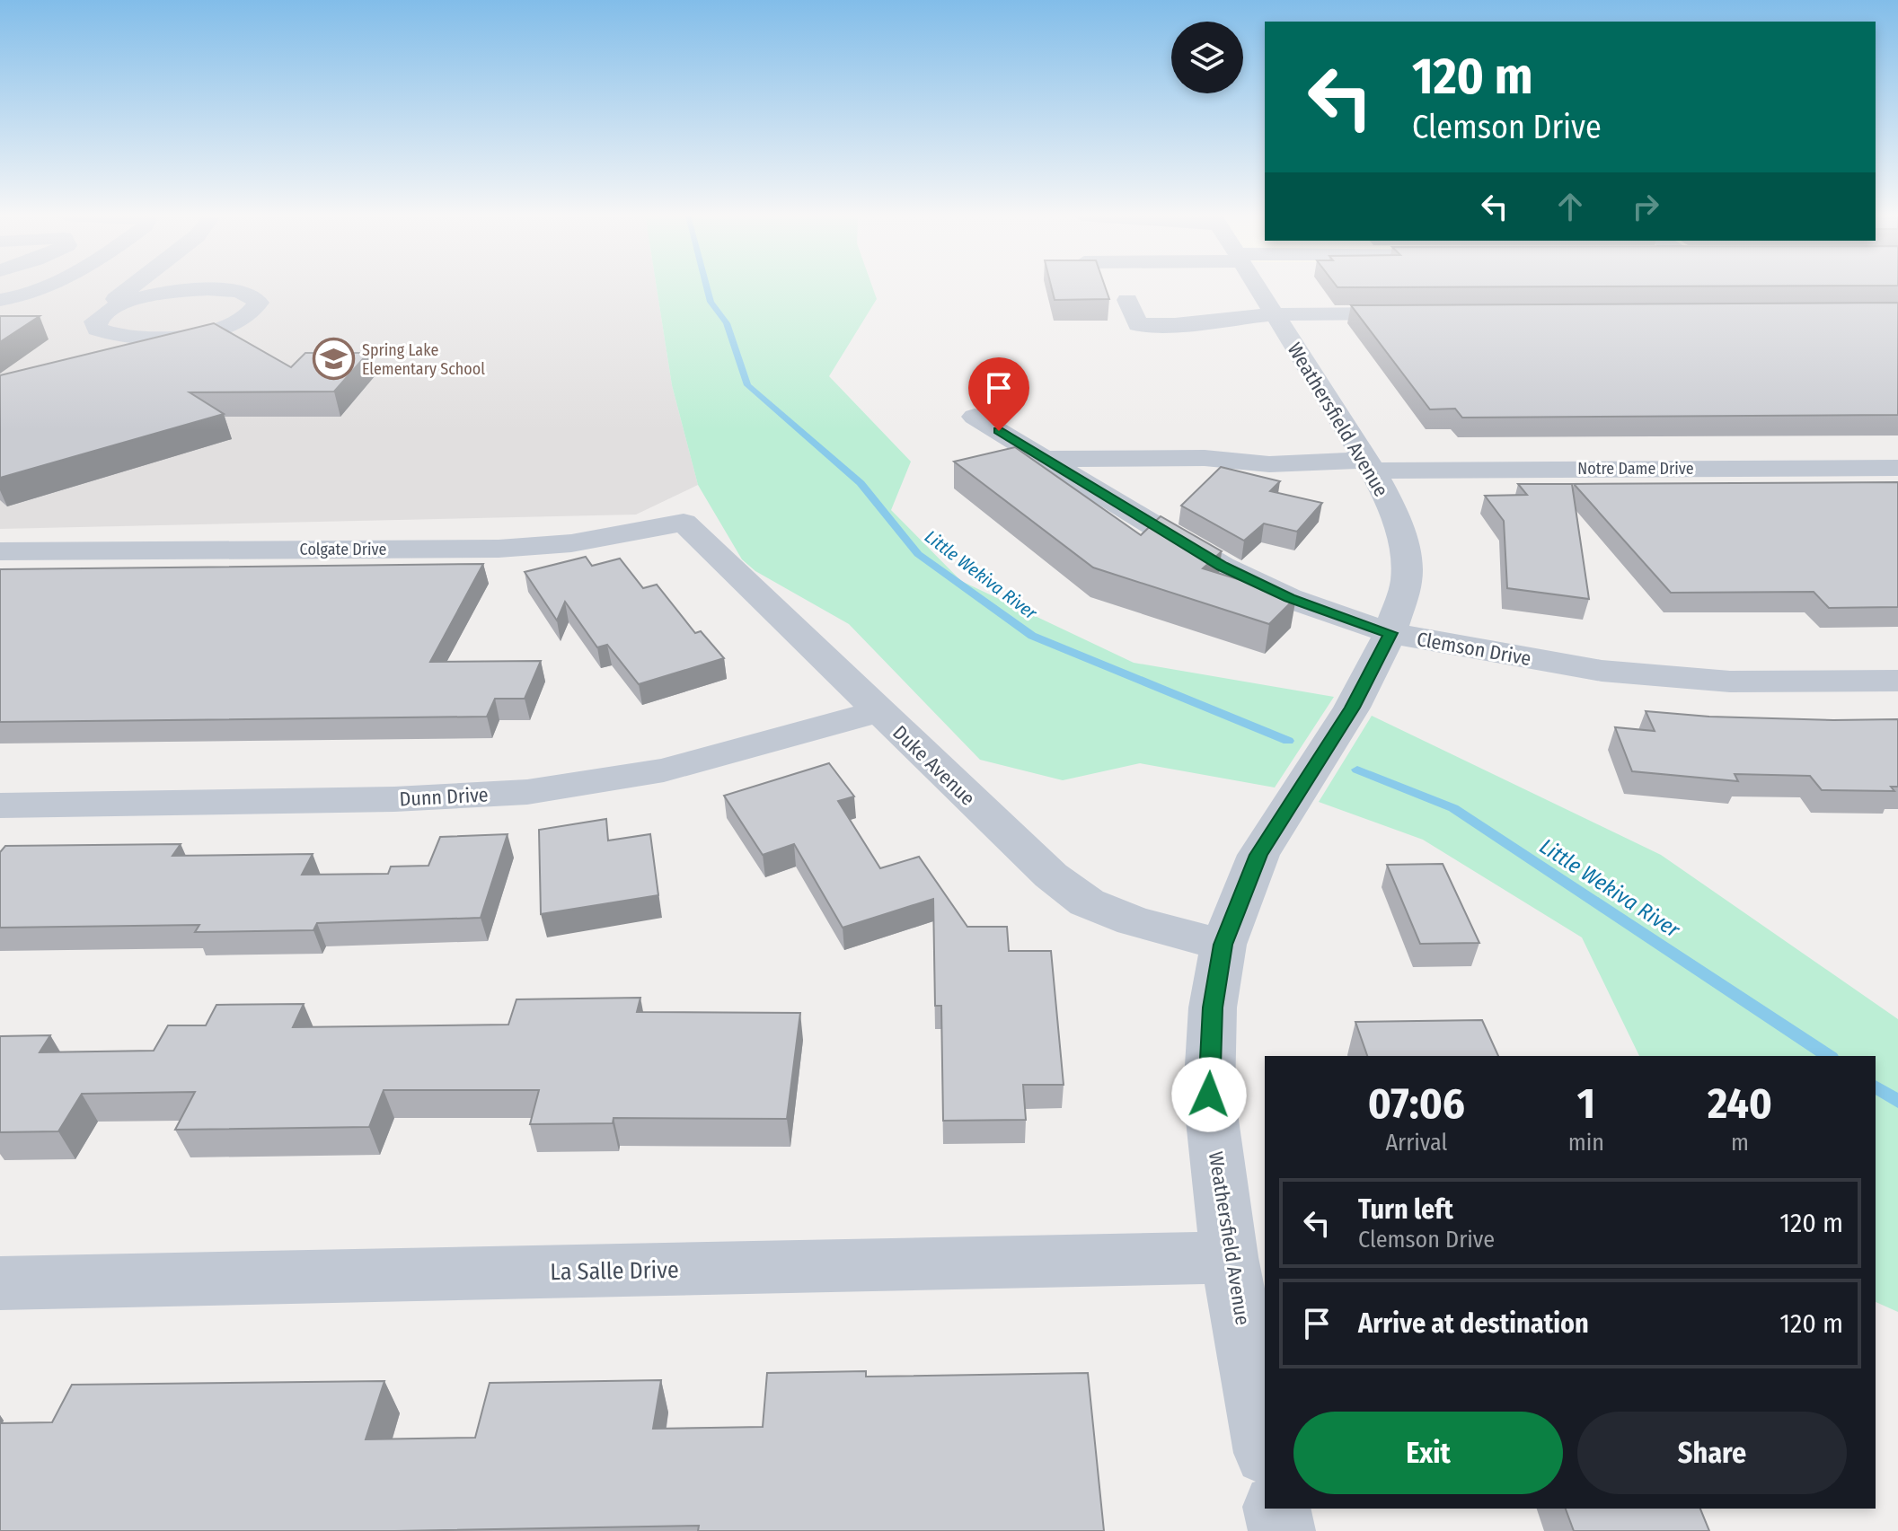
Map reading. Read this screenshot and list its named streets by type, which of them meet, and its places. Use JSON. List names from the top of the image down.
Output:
{
  "streets": {
    "street": [
      "Weathersfield Avenue",
      "Notre Dame Drive",
      "Colgate Drive",
      "Clemson Drive",
      "Duke Avenue",
      "Dunn Drive",
      "La Salle Drive"
    ]
  },
  "crossings": [
    ["Weathersfield Avenue", "Notre Dame Drive"],
    ["Weathersfield Avenue", "Clemson Drive"],
    ["Weathersfield Avenue", "Duke Avenue"],
    ["Weathersfield Avenue", "La Salle Drive"],
    ["Notre Dame Drive", "Clemson Drive"],
    ["Colgate Drive", "Duke Avenue"],
    ["Duke Avenue", "Dunn Drive"]
  ],
  "water": ["Little Wekiva River"],
  "places": {
    "school or university": ["Spring Lake Elementary School"]
  },
  "page": {
    "turn": ["120 m", "Clemson Drive"],
    "eta": [
      "07:06",
      "Arrival",
      "1",
      "min",
      "240",
      "m"
    ],
    "list": [
      {
        "name": "Turn left",
        "note": "Clemson Drive",
        "value": "120 m"
      },
      {
        "name": "Arrive at destination",
        "value": "120 m"
      }
    ],
    "buttons": ["Exit", "Share"]
  }
}
